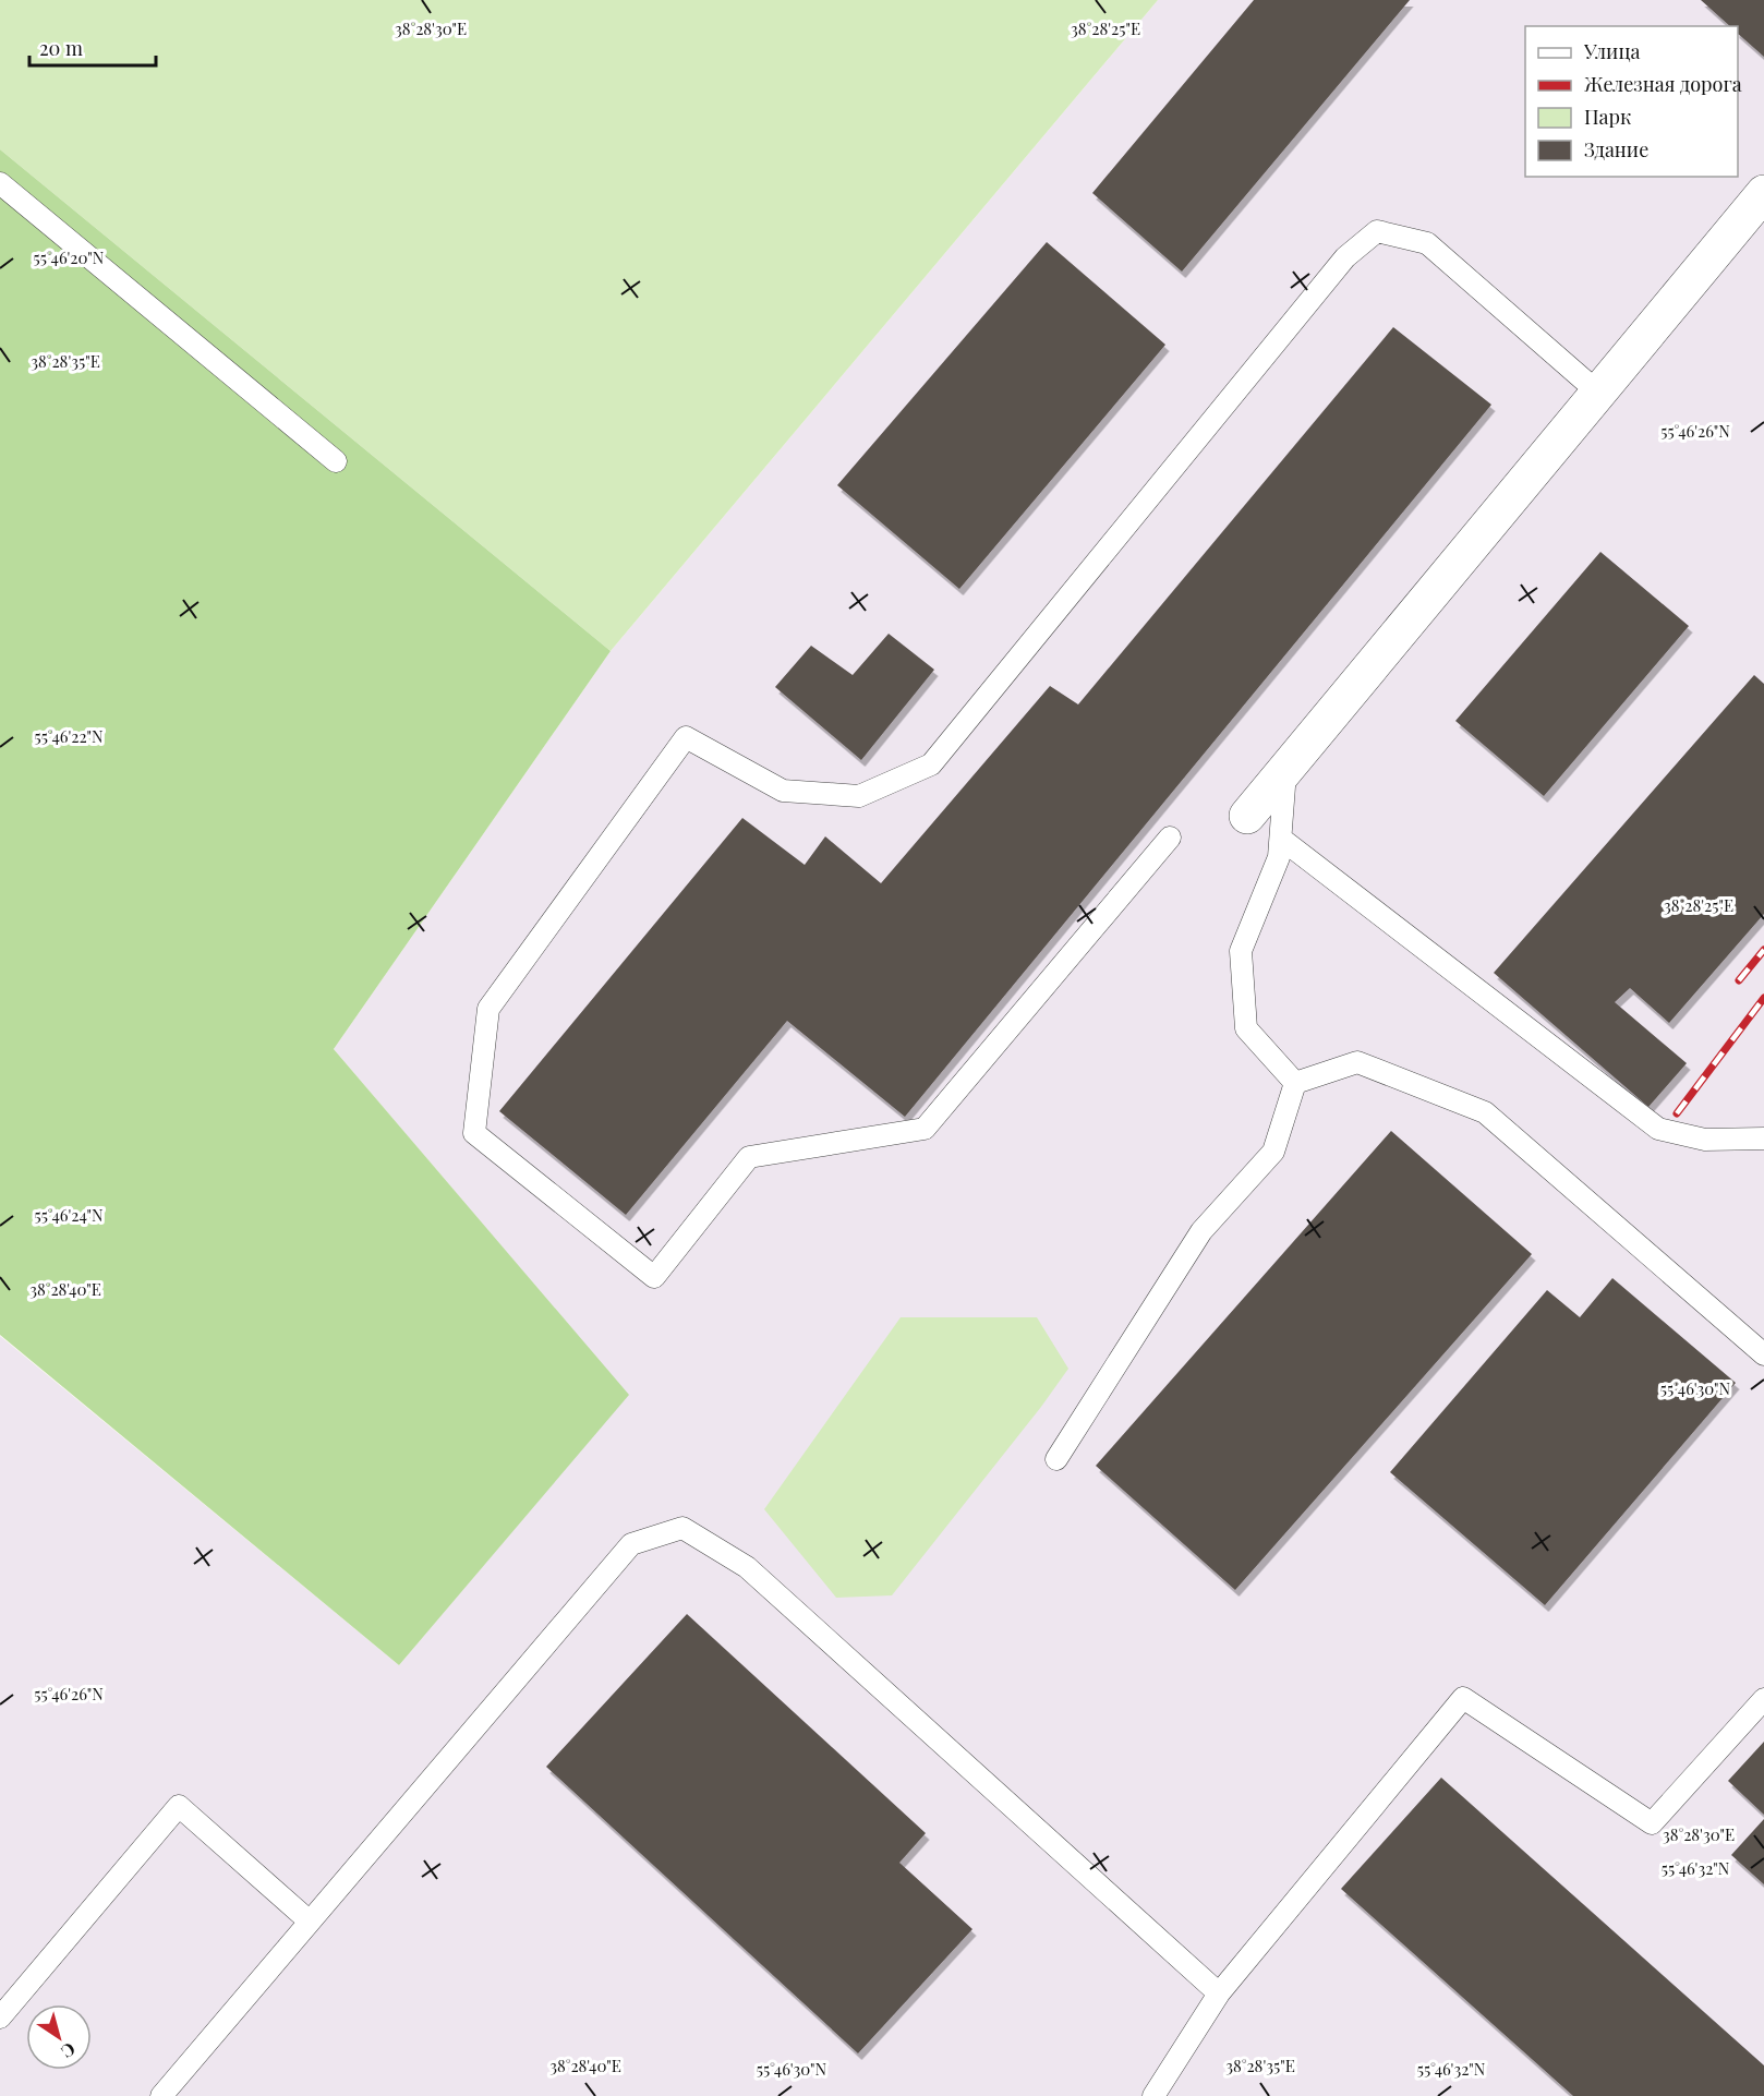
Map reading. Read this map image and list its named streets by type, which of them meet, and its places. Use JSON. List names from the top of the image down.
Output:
{
  "legend": [
    "Улица",
    "Железная дорога",
    "Парк",
    "Здание"
  ],
  "scale_bar": "20 m",
  "north": "bottom right",
  "coordinates": [
    "38°28'30\"E",
    "38°28'25\"E",
    "55°46'20\"N",
    "38°28'35\"E",
    "55°46'26\"N",
    "55°46'22\"N",
    "55°46'24\"N",
    "38°28'40\"E",
    "55°46'30\"N",
    "55°46'32\"N"
  ]
}
